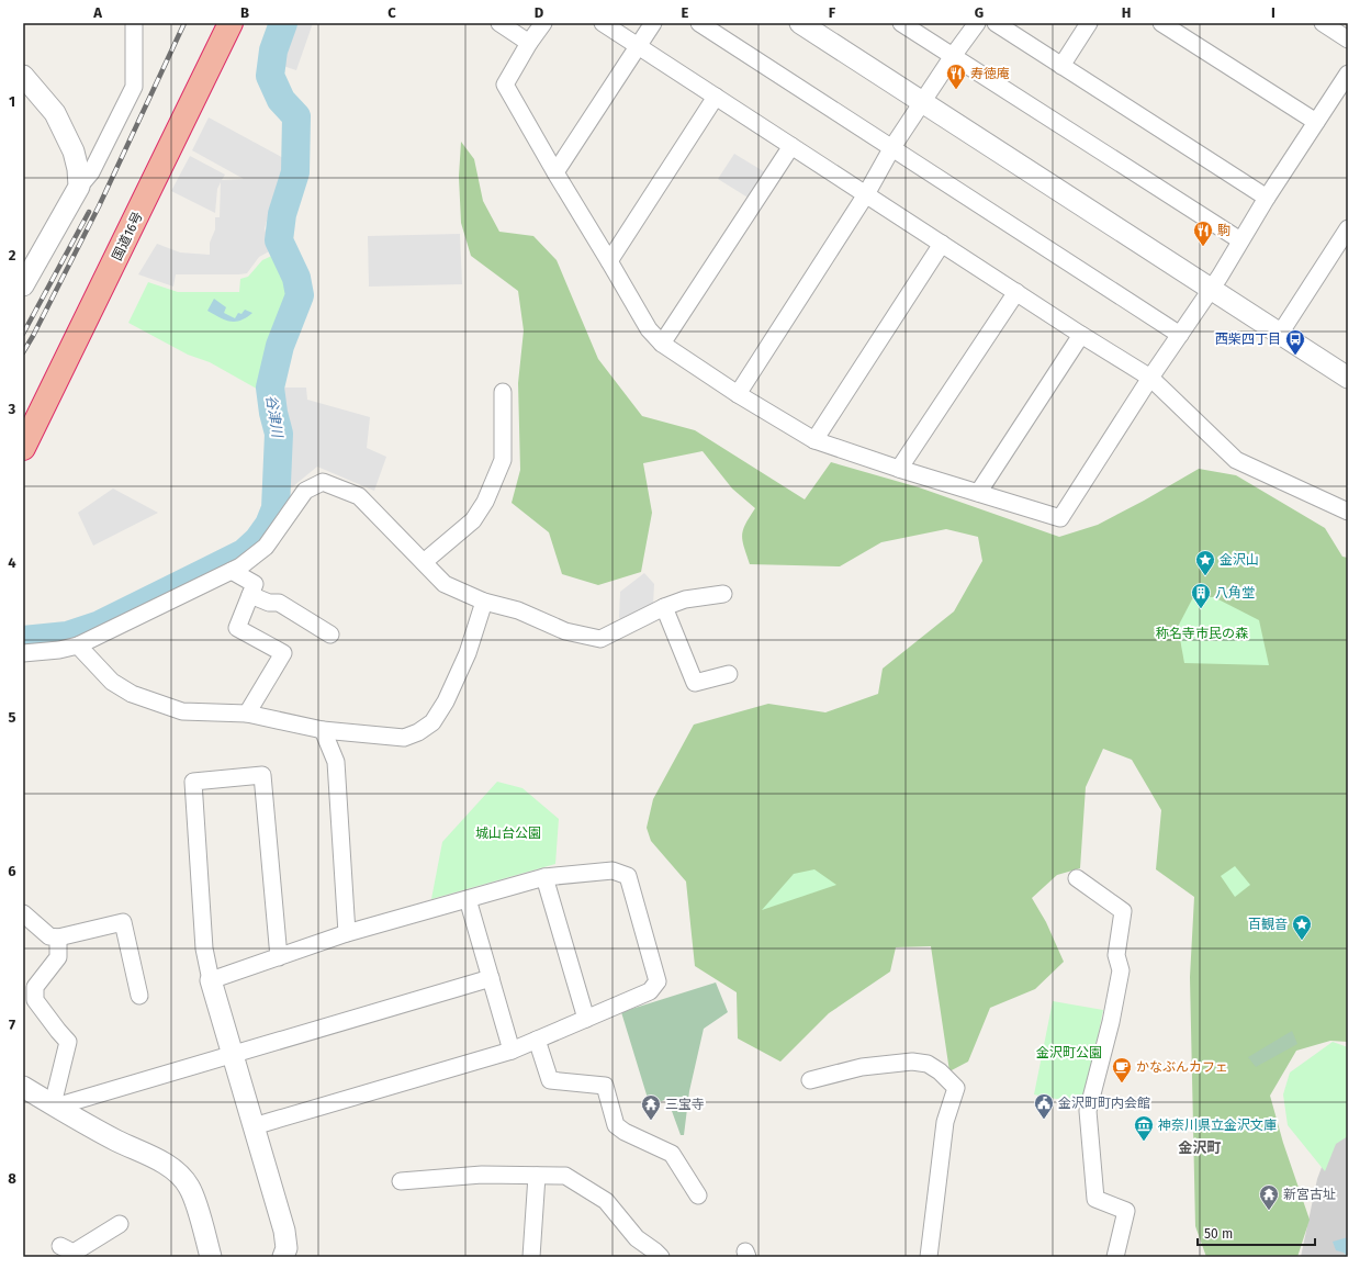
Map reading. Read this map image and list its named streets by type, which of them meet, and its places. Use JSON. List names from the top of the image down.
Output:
{
  "streets": {
    "highway": ["国道16号"]
  },
  "districts": ["金沢町"],
  "water": ["谷津川"],
  "parks": ["称名寺市民の森", "城山台公園", "金沢町公園"],
  "places": {
    "restaurant": ["寿徳庵", "駒"],
    "bus stop": ["西柴四丁目"],
    "place": ["金沢山", "百観音"],
    "building": ["八角堂"],
    "cafe": ["かなぶんカフェ"],
    "public building": ["金沢町町内会館"],
    "temple": ["三宝寺", "新宮古址"],
    "museum": ["神奈川県立金沢文庫"]
  },
  "scale_bar": "50 m",
  "grid": {
    "columns": [
      "A",
      "B",
      "C",
      "D",
      "E",
      "F",
      "G",
      "H",
      "I"
    ],
    "rows": [
      "1",
      "2",
      "3",
      "4",
      "5",
      "6",
      "7",
      "8"
    ]
  }
}
